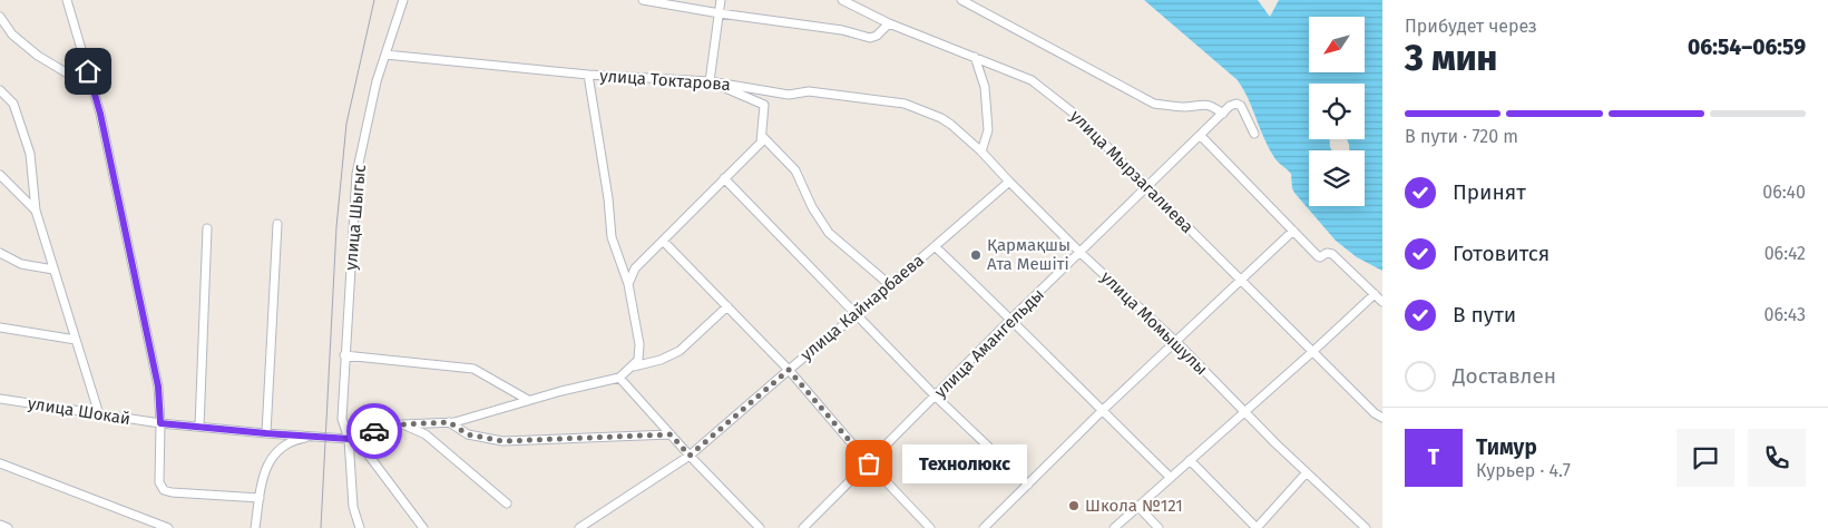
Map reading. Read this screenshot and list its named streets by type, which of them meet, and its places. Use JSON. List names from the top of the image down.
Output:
{
  "streets": {
    "street": [
      "улица Токтарова",
      "улица Мырзагалиева",
      "улица Шыгыс",
      "улица Кайнарбаева",
      "улица Момышулы",
      "улица Амангельды",
      "улица Шокай"
    ]
  },
  "crossings": [
    ["улица Токтарова", "улица Шыгыс"],
    ["улица Токтарова", "улица Момышулы"],
    ["улица Мырзагалиева", "улица Амангельды"],
    ["улица Шыгыс", "улица Шокай"],
    ["улица Кайнарбаева", "улица Момышулы"],
    ["улица Момышулы", "улица Амангельды"]
  ],
  "places": ["Қармақшы Ата Мешіті", "Технолюкс", "Школа №121"],
  "north": "bottom left",
  "page": {
    "heading": ["3 мин", "Прибудет через", "06:54–06:59"],
    "panel": ["Тимур", "Курьер · 4.7"],
    "bar": "В пути · 720 m",
    "list": [
      ["Принят", "06:40"],
      ["Готовится", "06:42"],
      ["В пути", "06:43"],
      "Доставлен"
    ],
    "round": "Т",
    "bubble": "Технолюкс"
  }
}
